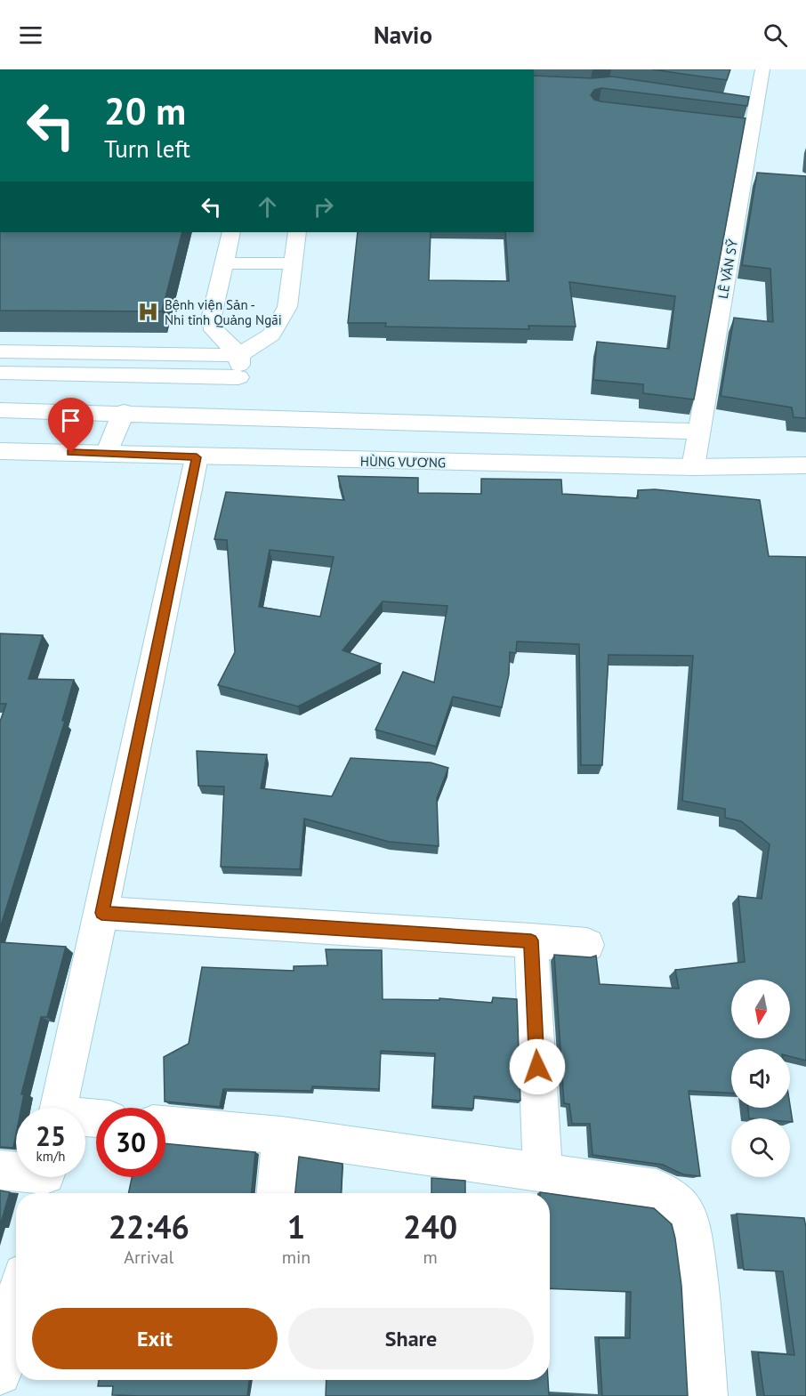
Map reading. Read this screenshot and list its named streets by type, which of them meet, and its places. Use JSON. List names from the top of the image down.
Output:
{
  "streets": {
    "street": ["LÊ VĂN SỸ", "HÙNG VƯƠNG"]
  },
  "crossings": [
    ["LÊ VĂN SỸ", "HÙNG VƯƠNG"]
  ],
  "places": {
    "hospital": ["Bệnh viện Sản - Nhi tỉnh Quảng Ngãi"]
  },
  "north": "bottom",
  "page": {
    "header": "Navio",
    "turn": ["20 m", "Turn left"],
    "speed": "25 km/h",
    "limit": "30",
    "eta": [
      "22:46",
      "Arrival",
      "1",
      "min",
      "240",
      "m"
    ],
    "buttons": ["Exit", "Share"]
  }
}
